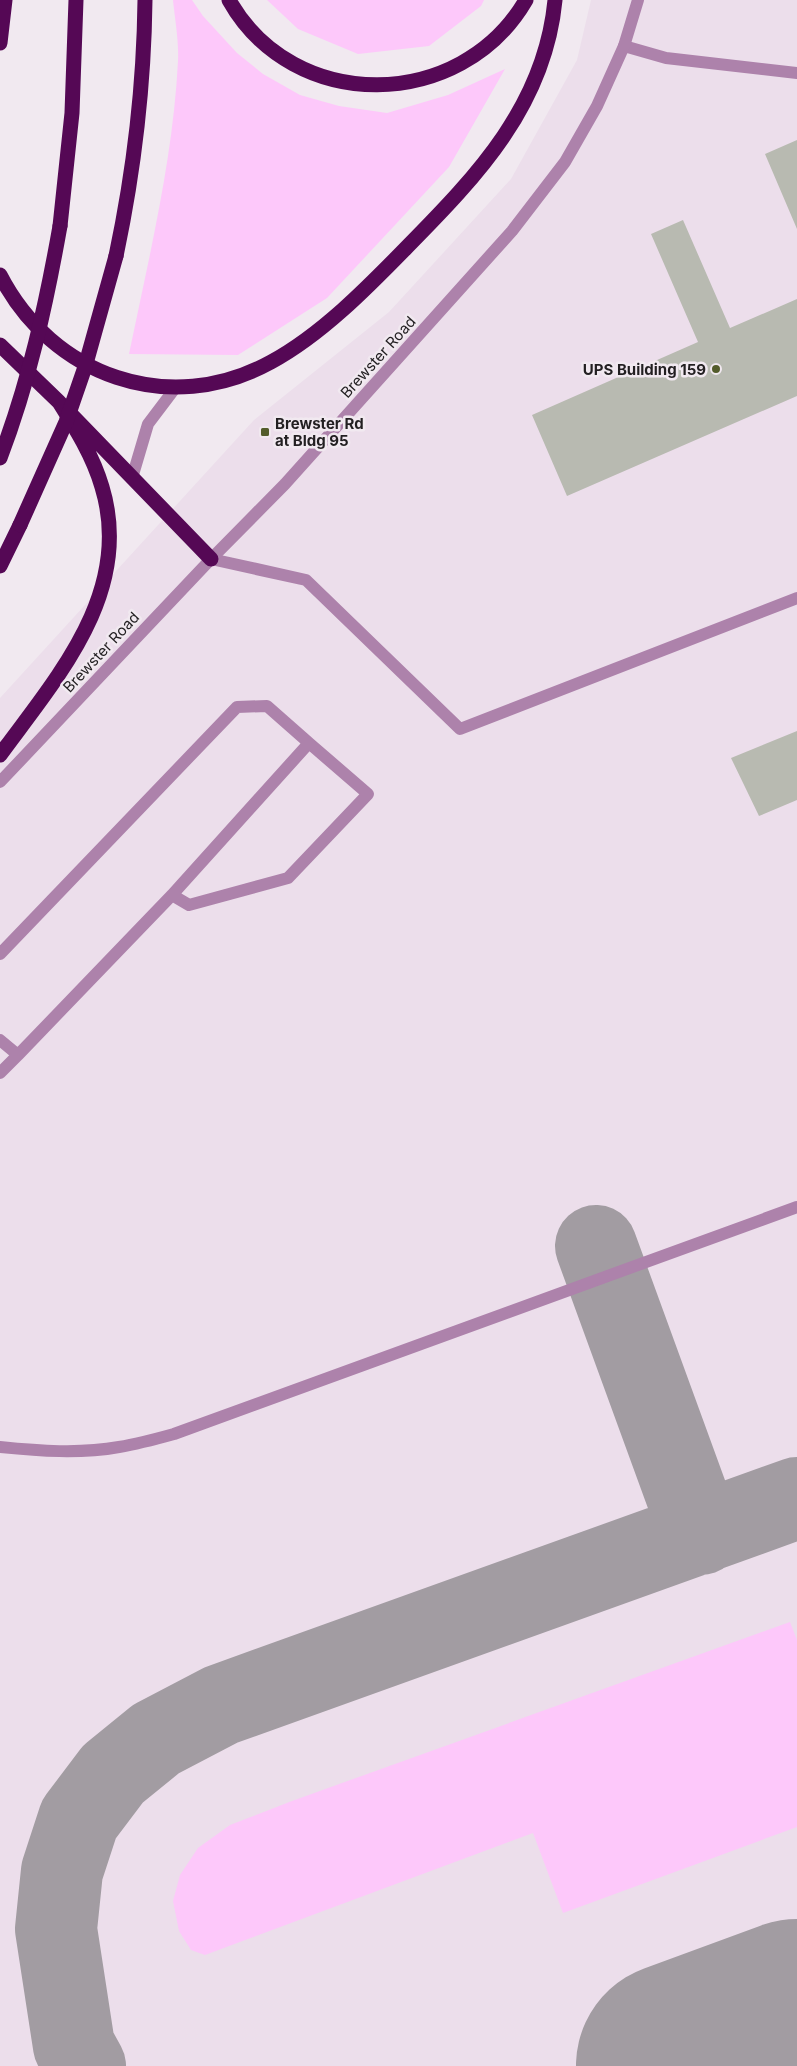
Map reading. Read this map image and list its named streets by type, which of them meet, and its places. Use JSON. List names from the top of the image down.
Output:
{
  "streets": {
    "street": ["Brewster Road"]
  },
  "places": {
    "other": ["UPS Building 159"],
    "transit": ["Brewster Rd at Bldg 95"]
  }
}
